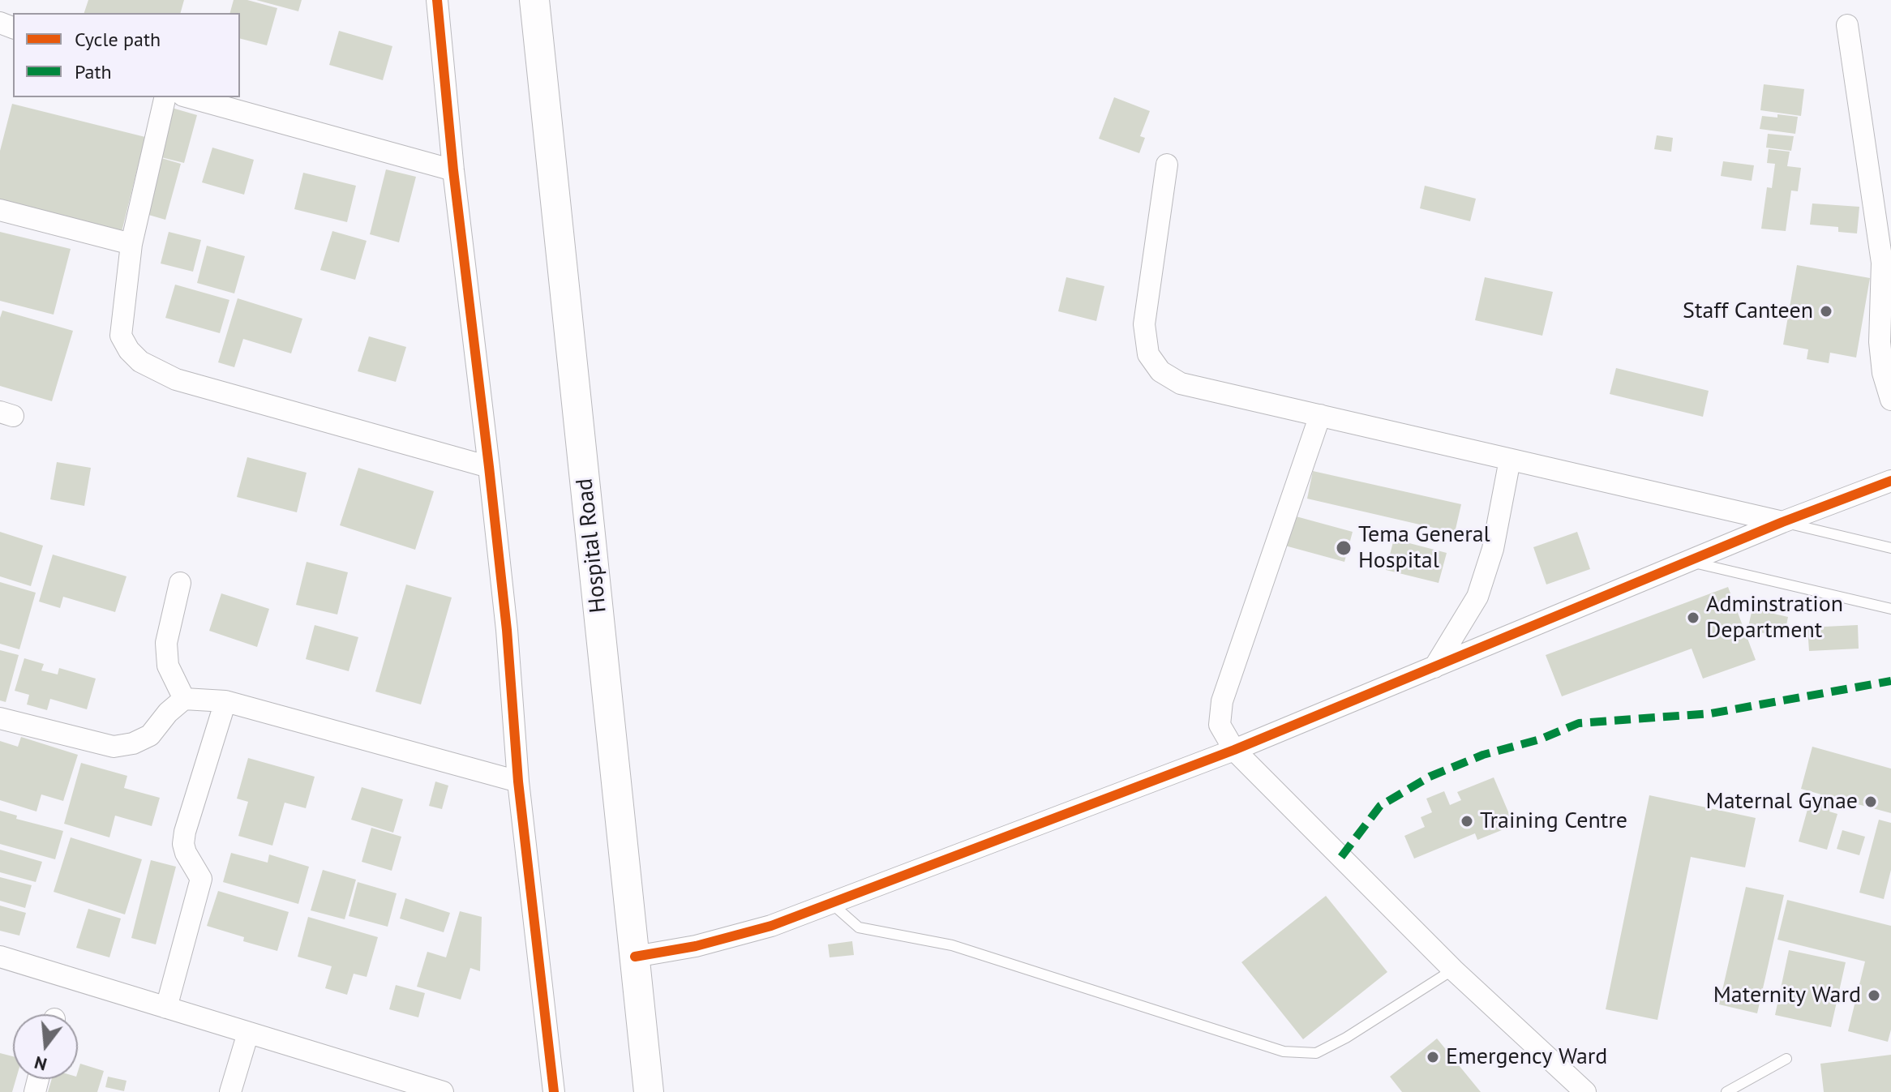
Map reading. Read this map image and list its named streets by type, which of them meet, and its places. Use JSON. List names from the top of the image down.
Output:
{
  "streets": {
    "main road": ["Hospital Road"]
  },
  "places": [
    "Staff Canteen",
    "Tema General Hospital",
    "Adminstration Department",
    "Maternal Gynae",
    "Training Centre",
    "Maternity Ward",
    "Emergency Ward"
  ],
  "legend": ["Cycle path", "Path"],
  "north": "bottom"
}
